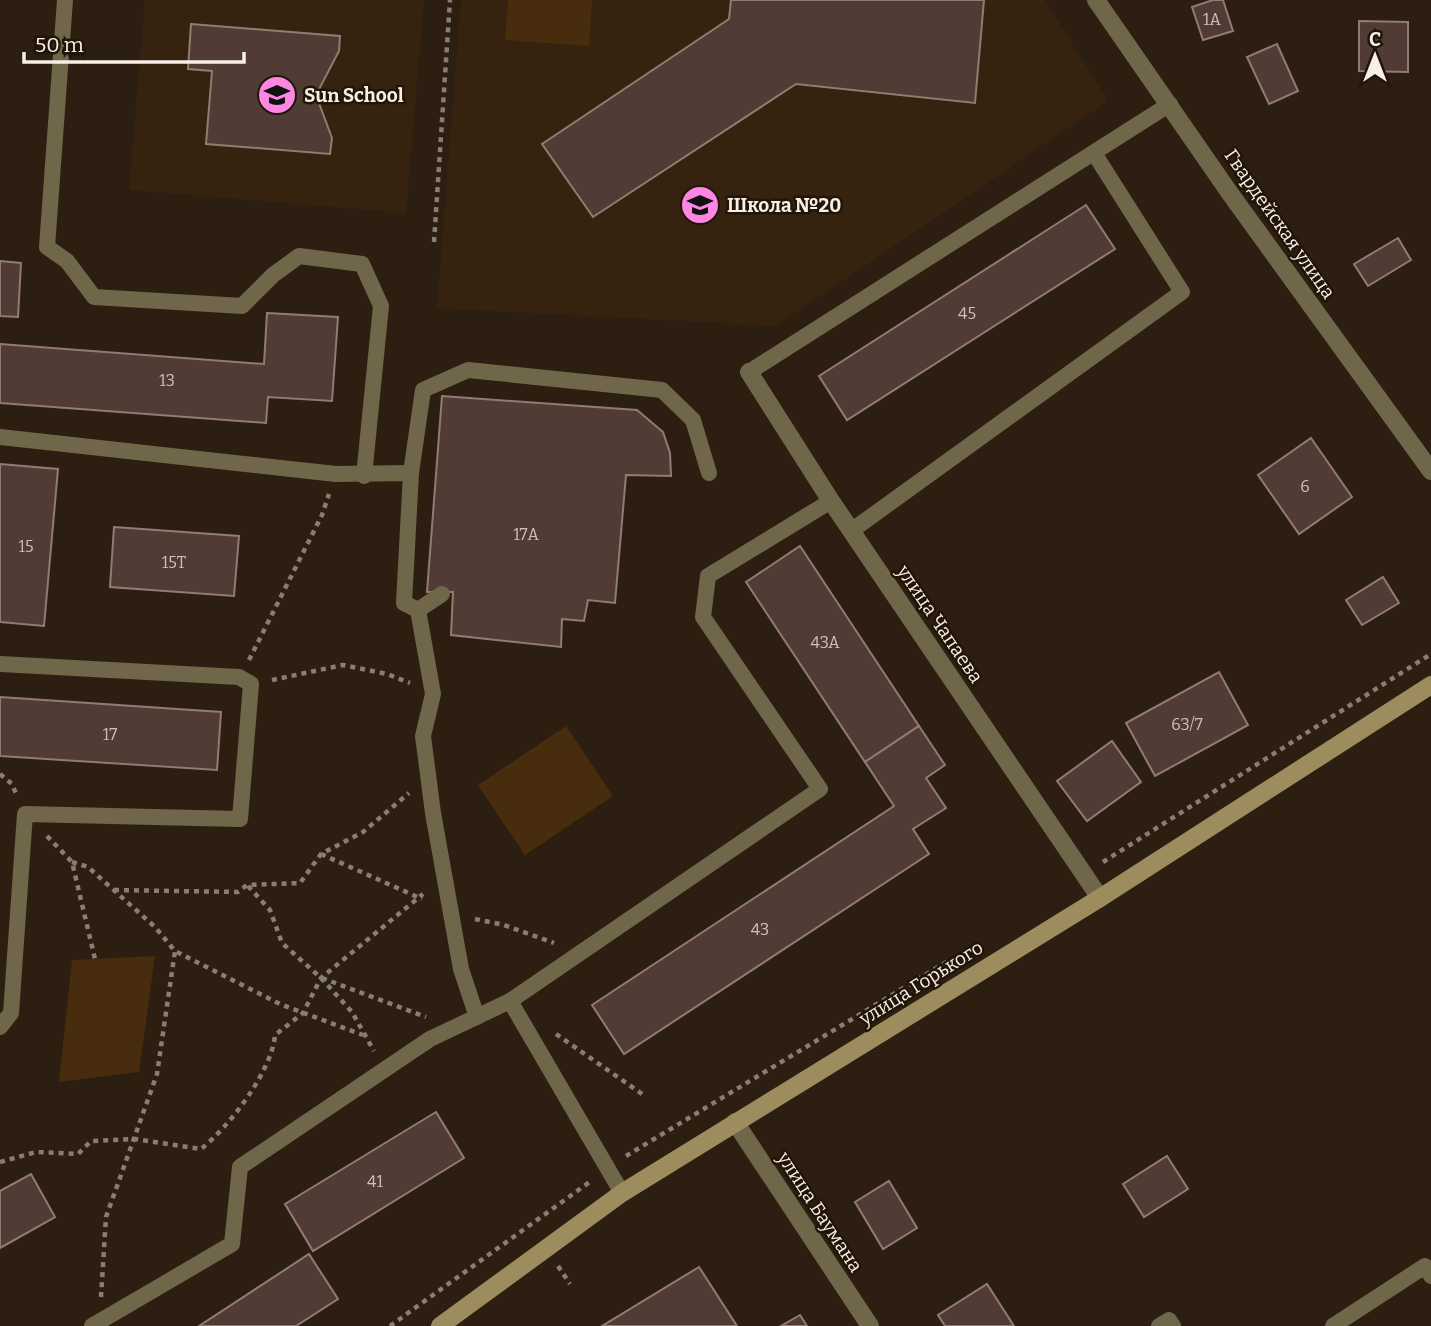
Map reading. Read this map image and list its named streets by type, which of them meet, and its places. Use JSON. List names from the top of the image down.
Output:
{
  "streets": {
    "main road": ["улица Горького"],
    "street": ["Гвардейская улица", "улица Чапаева", "улица Баумана"]
  },
  "crossings": [
    ["улица Чапаева", "улица Горького"],
    ["улица Горького", "улица Баумана"]
  ],
  "places": {
    "school or university": ["Sun School", "Школа №20"]
  },
  "house_numbers": [
    "1А",
    "45",
    "13",
    "6",
    "17А",
    "15",
    "15Т",
    "43А",
    "63/7",
    "17",
    "43",
    "41"
  ],
  "scale_bar": "50 m",
  "north": "top"
}
